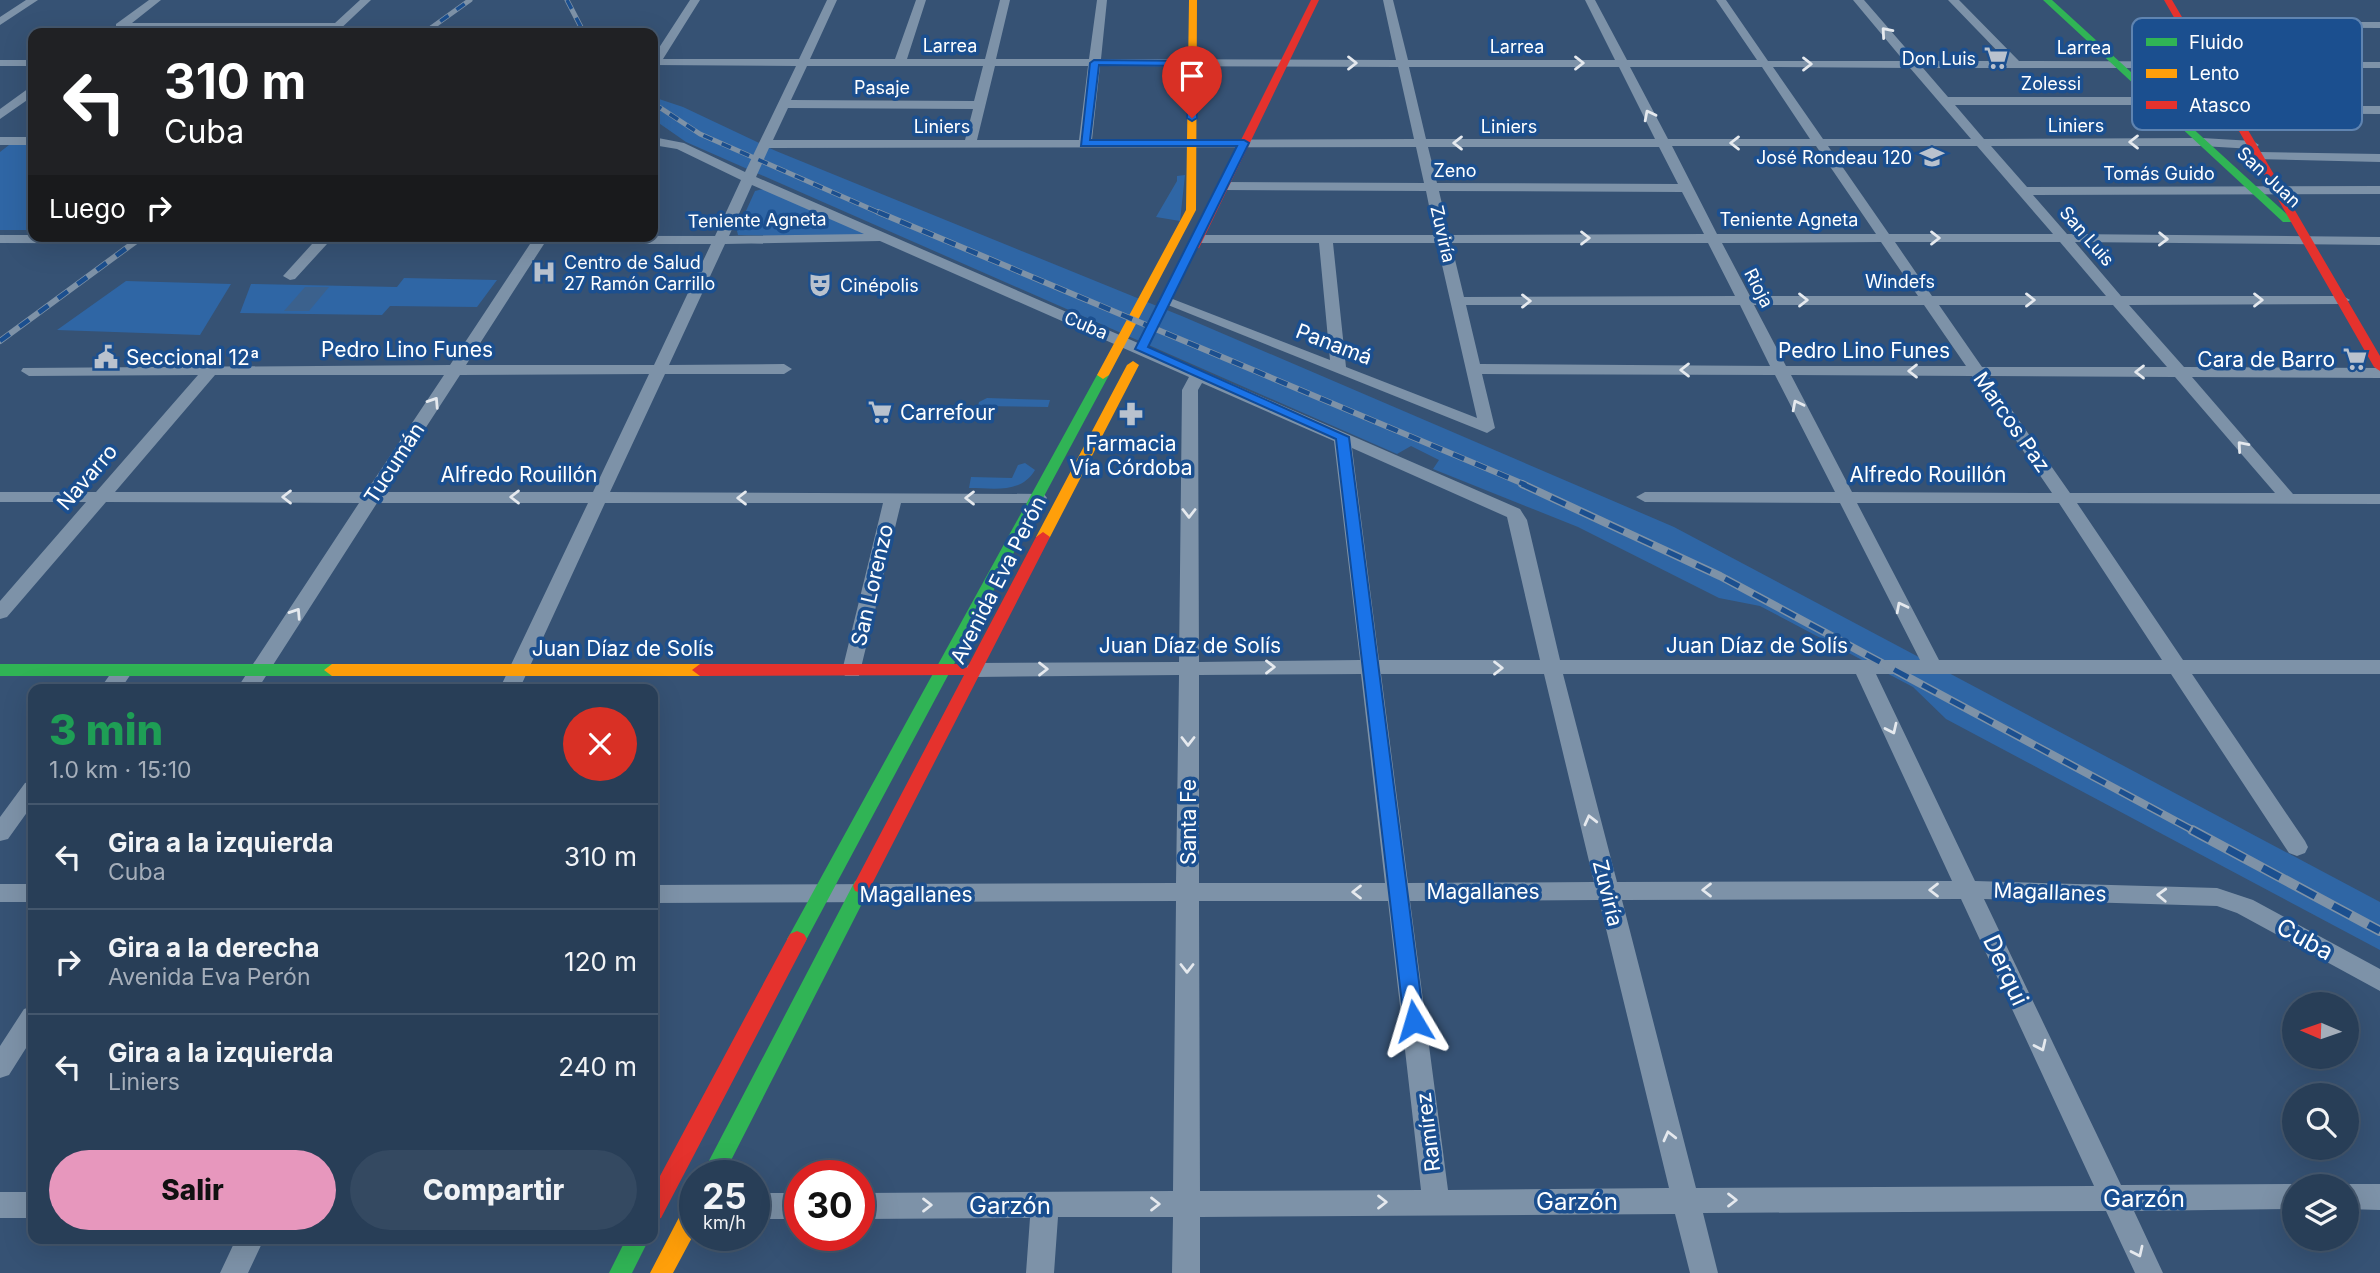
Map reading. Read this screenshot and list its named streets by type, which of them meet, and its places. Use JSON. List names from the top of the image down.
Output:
{
  "streets": {
    "main road": ["San Juan", "Avenida Eva Perón", "Juan Díaz de Solís"],
    "street": [
      "Larrea",
      "Zolessi",
      "Pasaje",
      "Liniers",
      "Zeno",
      "Tomás Guido",
      "Teniente Agneta",
      "Zuviría",
      "San Luis",
      "Windefs",
      "Rioja",
      "Cuba",
      "Panamá",
      "Pedro Lino Funes",
      "Marcos Paz",
      "Tucumán",
      "Alfredo Rouillón",
      "Navarro",
      "San Lorenzo",
      "Santa Fe",
      "Magallanes",
      "Derqui",
      "Ramírez",
      "Garzón"
    ]
  },
  "crossings": [
    ["Larrea", "San Juan"],
    ["Larrea", "Zuviría"],
    ["Larrea", "San Luis"],
    ["Larrea", "Rioja"],
    ["Larrea", "Marcos Paz"],
    ["Zolessi", "San Luis"],
    ["Liniers", "San Juan"],
    ["Liniers", "Zuviría"],
    ["Liniers", "San Luis"],
    ["Liniers", "Rioja"],
    ["Liniers", "Marcos Paz"],
    ["Liniers", "Avenida Eva Perón"],
    ["Zeno", "Zuviría"],
    ["Zeno", "Rioja"],
    ["Tomás Guido", "San Juan"],
    ["Tomás Guido", "San Luis"],
    ["San Juan", "Teniente Agneta"],
    ["Teniente Agneta", "Zuviría"],
    ["Teniente Agneta", "San Luis"],
    ["Teniente Agneta", "Rioja"],
    ["Teniente Agneta", "Cuba"],
    ["Teniente Agneta", "Marcos Paz"],
    ["Zuviría", "Windefs"],
    ["Zuviría", "Cuba"],
    ["Zuviría", "Panamá"],
    ["Zuviría", "Pedro Lino Funes"],
    ["Zuviría", "Juan Díaz de Solís"],
    ["Zuviría", "Magallanes"],
    ["Zuviría", "Garzón"],
    ["San Luis", "Windefs"],
    ["San Luis", "Pedro Lino Funes"],
    ["San Luis", "Alfredo Rouillón"],
    ["Windefs", "Rioja"],
    ["Windefs", "Marcos Paz"],
    ["Rioja", "Pedro Lino Funes"],
    ["Rioja", "Alfredo Rouillón"],
    ["Rioja", "Juan Díaz de Solís"],
    ["Cuba", "Avenida Eva Perón"],
    ["Cuba", "Santa Fe"],
    ["Cuba", "Magallanes"],
    ["Cuba", "Ramírez"],
    ["Pedro Lino Funes", "Marcos Paz"],
    ["Pedro Lino Funes", "Tucumán"],
    ["Pedro Lino Funes", "Navarro"],
    ["Marcos Paz", "Alfredo Rouillón"],
    ["Marcos Paz", "Juan Díaz de Solís"],
    ["Tucumán", "Alfredo Rouillón"],
    ["Tucumán", "Juan Díaz de Solís"],
    ["Alfredo Rouillón", "Navarro"],
    ["Alfredo Rouillón", "Avenida Eva Perón"],
    ["Alfredo Rouillón", "San Lorenzo"],
    ["Avenida Eva Perón", "Juan Díaz de Solís"],
    ["Avenida Eva Perón", "Magallanes"],
    ["San Lorenzo", "Juan Díaz de Solís"],
    ["Juan Díaz de Solís", "Santa Fe"],
    ["Juan Díaz de Solís", "Derqui"],
    ["Juan Díaz de Solís", "Ramírez"],
    ["Santa Fe", "Magallanes"],
    ["Santa Fe", "Garzón"],
    ["Magallanes", "Derqui"],
    ["Magallanes", "Ramírez"],
    ["Derqui", "Garzón"],
    ["Ramírez", "Garzón"]
  ],
  "one_way": [
    "Liniers",
    "Teniente Agneta",
    "Zuviría",
    "San Luis",
    "Windefs",
    "Rioja",
    "Pedro Lino Funes",
    "Tucumán",
    "Alfredo Rouillón",
    "Santa Fe",
    "Magallanes",
    "Derqui",
    "Garzón"
  ],
  "places": {
    "supermarket": ["Don Luis", "Cara de Barro", "Carrefour"],
    "school or university": ["José Rondeau 120"],
    "hospital": ["Centro de Salud 27 Ramón Carrillo"],
    "theatre": ["Cinépolis"],
    "public building": ["Seccional 12ª"],
    "pharmacy": ["Farmacia Vía Córdoba"]
  },
  "legend": ["Fluido", "Lento", "Atasco"],
  "north": "left",
  "page": {
    "turn": ["310 m", "Cuba"],
    "then": "Luego",
    "heading": ["3 min", "1.0 km · 15:10"],
    "list": [
      {
        "name": "Gira a la izquierda",
        "note": "Cuba",
        "value": "310 m"
      },
      {
        "name": "Gira a la derecha",
        "note": "Avenida Eva Perón",
        "value": "120 m"
      },
      {
        "name": "Gira a la izquierda",
        "note": "Liniers",
        "value": "240 m"
      }
    ],
    "buttons": ["Salir", "Compartir"],
    "speed": "25 km/h",
    "limit": "30"
  }
}
